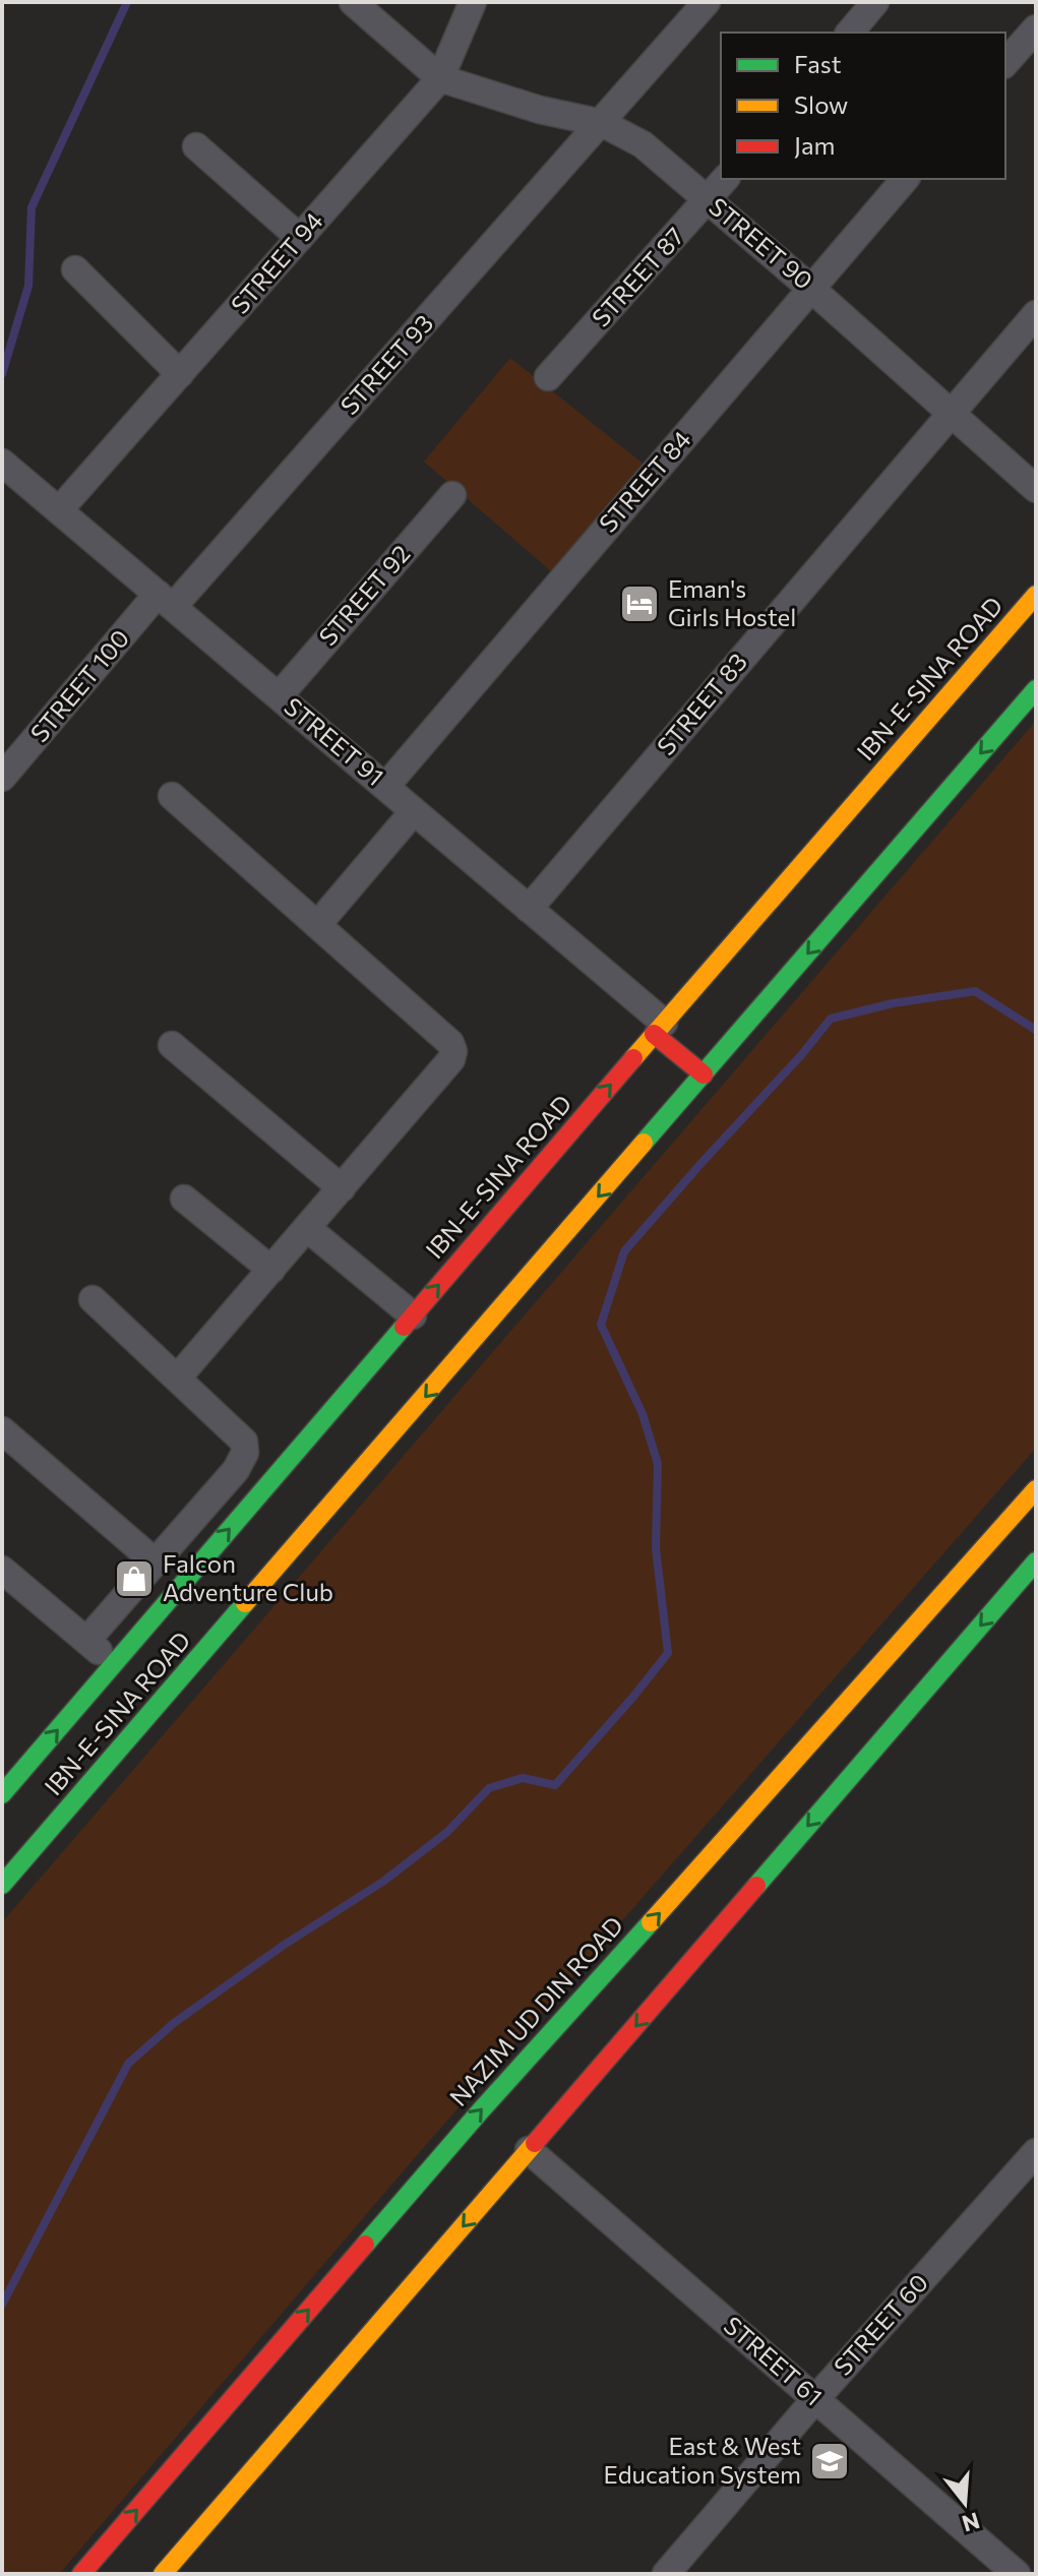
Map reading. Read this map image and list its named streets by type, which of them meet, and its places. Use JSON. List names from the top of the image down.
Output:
{
  "streets": {
    "main road": ["IBN-E-SINA ROAD", "NAZIM UD DIN ROAD"],
    "street": [
      "STREET 90",
      "STREET 94",
      "STREET 87",
      "STREET 93",
      "STREET 84",
      "STREET 92",
      "STREET 100",
      "STREET 83",
      "STREET 91",
      "STREET 60",
      "STREET 61"
    ]
  },
  "crossings": [
    ["STREET 90", "STREET 94"],
    ["STREET 90", "STREET 87"],
    ["STREET 90", "STREET 93"],
    ["STREET 90", "STREET 84"],
    ["STREET 90", "STREET 83"],
    ["STREET 94", "STREET 91"],
    ["STREET 93", "STREET 100"],
    ["STREET 93", "STREET 91"],
    ["STREET 84", "STREET 91"],
    ["STREET 92", "STREET 91"],
    ["IBN-E-SINA ROAD", "STREET 91"],
    ["STREET 100", "STREET 91"],
    ["STREET 83", "STREET 91"],
    ["STREET 60", "STREET 61"]
  ],
  "places": {
    "hotel": ["Eman's Girls Hostel"],
    "shop": ["Falcon Adventure Club"],
    "school or university": ["East & West Education System"]
  },
  "legend": ["Fast", "Slow", "Jam"],
  "north": "bottom"
}
